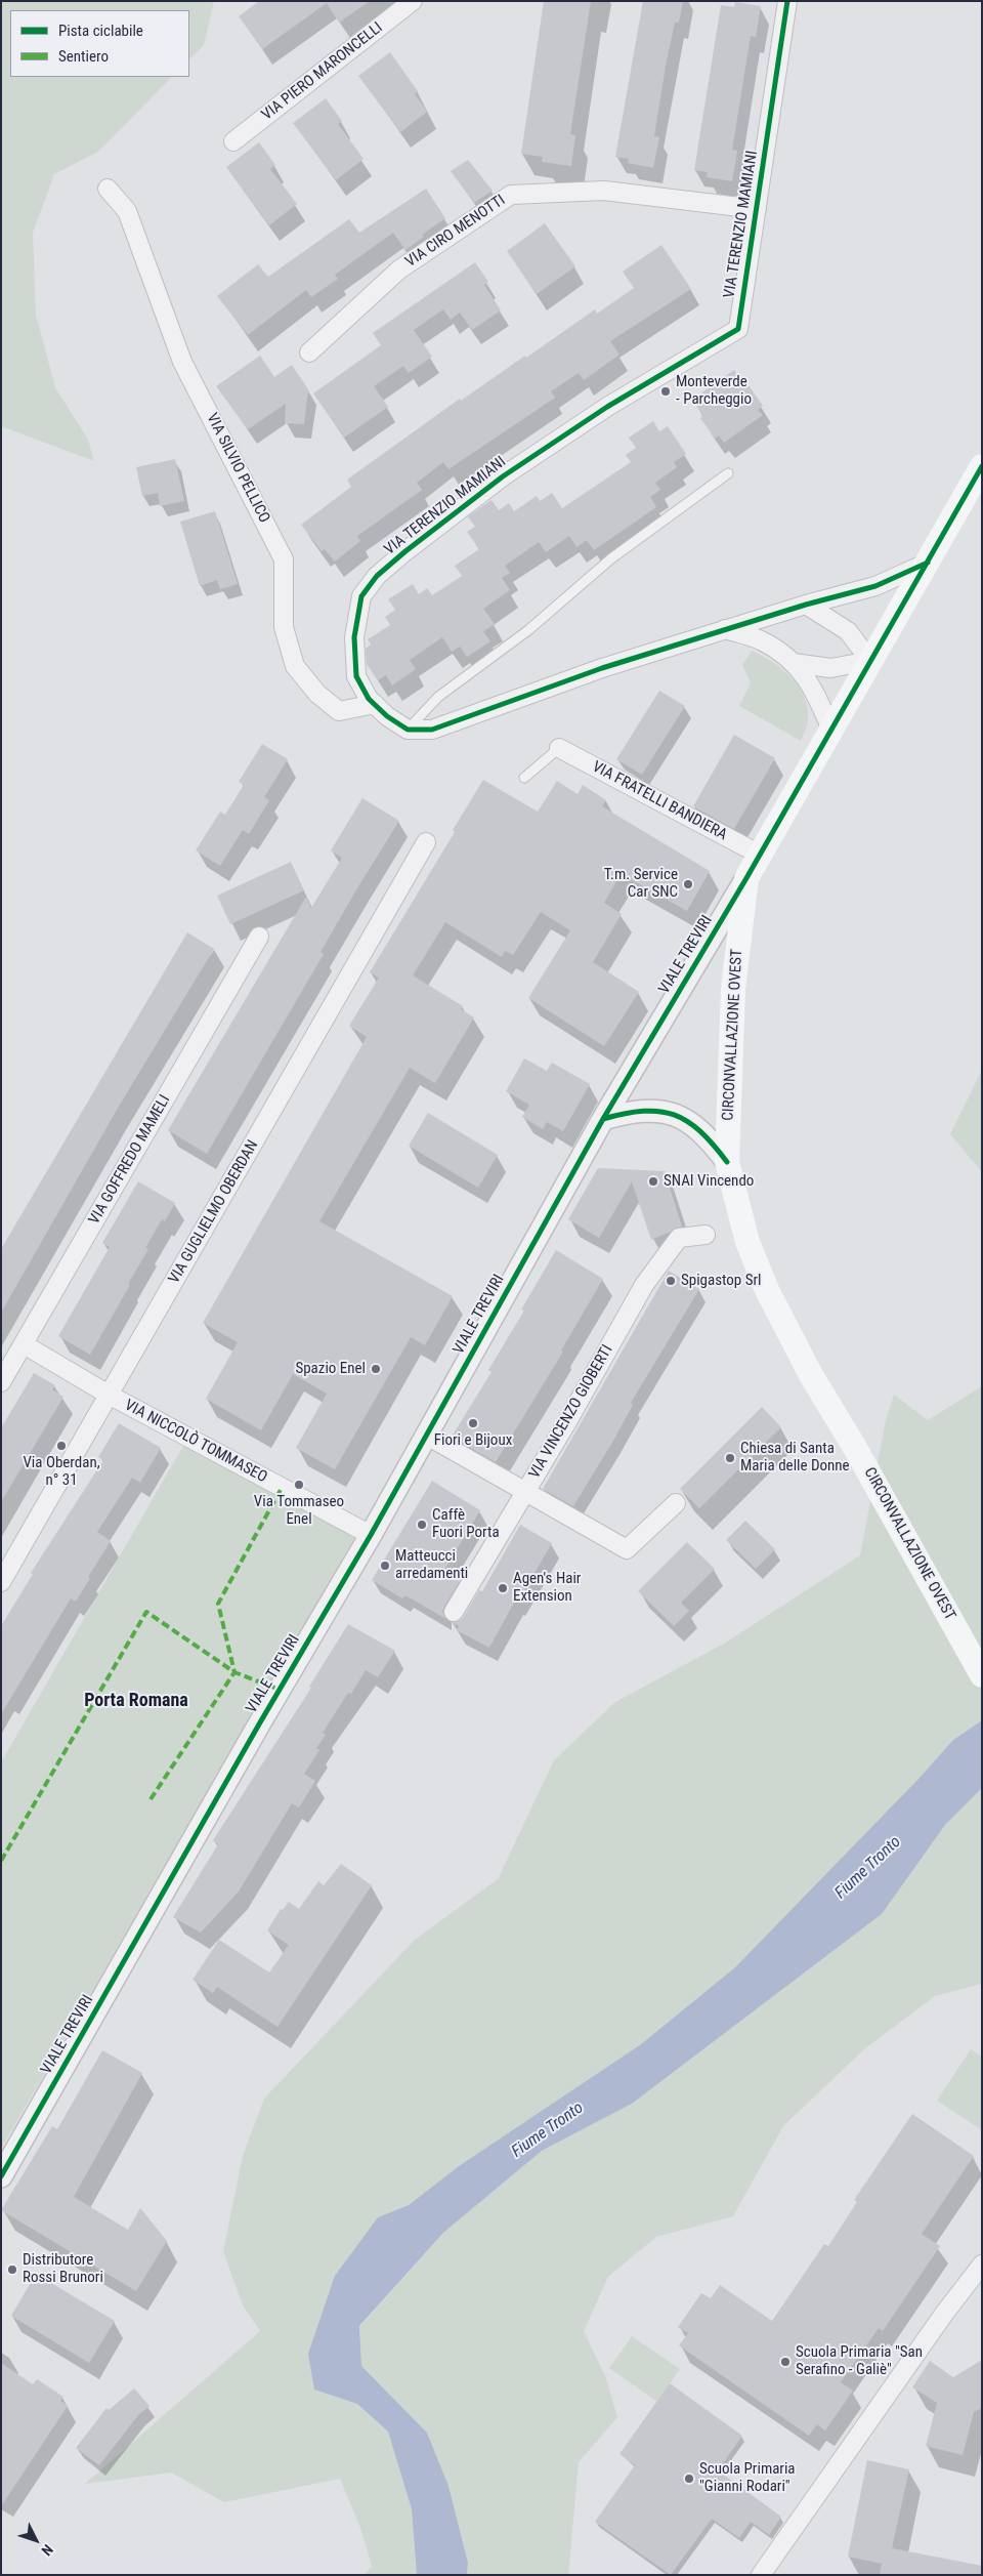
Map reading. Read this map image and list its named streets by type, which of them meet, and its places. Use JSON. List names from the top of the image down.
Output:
{
  "streets": {
    "main road": ["VIALE TREVIRI", "CIRCONVALLAZIONE OVEST"],
    "street": [
      "VIA PIERO MARONCELLI",
      "VIA TERENZIO MAMIANI",
      "VIA CIRO MENOTTI",
      "VIA SILVIO PELLICO",
      "VIA FRATELLI BANDIERA",
      "VIA GOFFREDO MAMELI",
      "VIA GUGLIELMO OBERDAN",
      "VIA VINCENZO GIOBERTI",
      "VIA NICCOLÒ TOMMASEO"
    ]
  },
  "crossings": [
    ["VIA TERENZIO MAMIANI", "VIA CIRO MENOTTI"],
    ["VIA TERENZIO MAMIANI", "VIA SILVIO PELLICO"],
    ["VIA FRATELLI BANDIERA", "VIALE TREVIRI"],
    ["VIALE TREVIRI", "CIRCONVALLAZIONE OVEST"],
    ["VIALE TREVIRI", "VIA NICCOLÒ TOMMASEO"],
    ["VIA GOFFREDO MAMELI", "VIA NICCOLÒ TOMMASEO"],
    ["VIA GUGLIELMO OBERDAN", "VIA NICCOLÒ TOMMASEO"]
  ],
  "districts": ["Porta Romana"],
  "water": ["Fiume Tronto"],
  "places": [
    "Monteverde - Parcheggio",
    "T.m. Service Car SNC",
    "SNAI Vincendo",
    "Spigastop Srl",
    "Spazio Enel",
    "Fiori e Bijoux",
    "Via Oberdan, n° 31",
    "Chiesa di Santa Maria delle Donne",
    "Via Tommaseo Enel",
    "Caffè Fuori Porta",
    "Matteucci arredamenti",
    "Agen's Hair Extension",
    "Distributore Rossi Brunori",
    "Scuola Primaria \"San Serafino - Galiè\"",
    "Scuola Primaria \"Gianni Rodari\""
  ],
  "legend": ["Pista ciclabile", "Sentiero"],
  "north": "bottom right"
}
